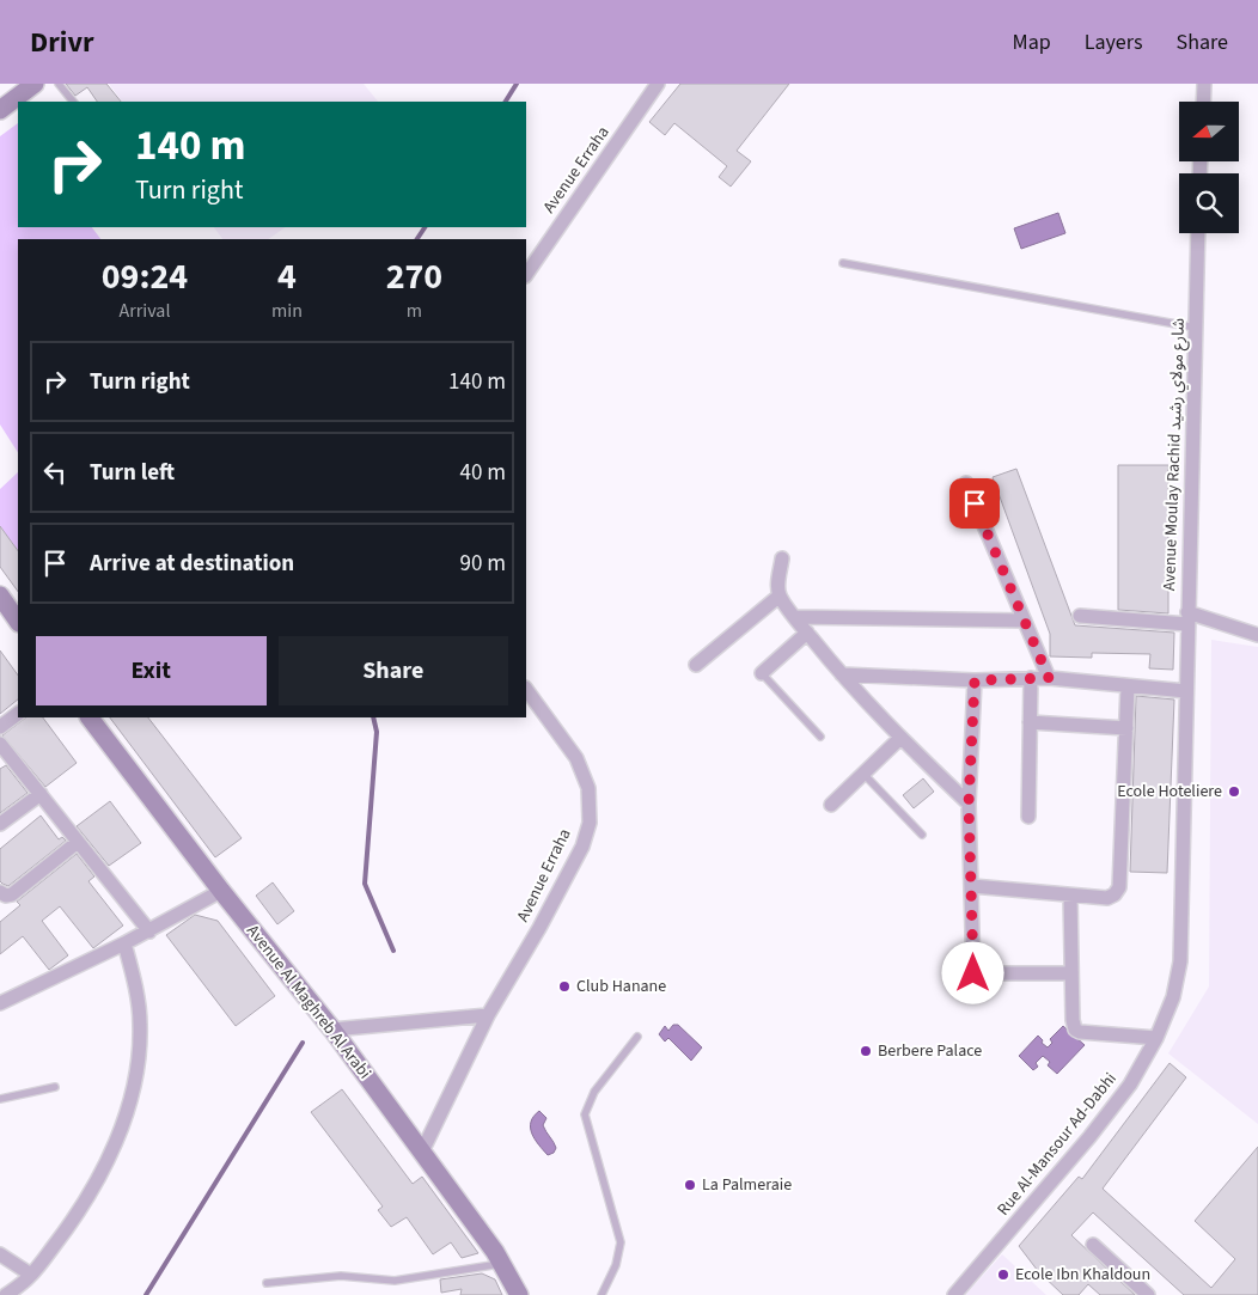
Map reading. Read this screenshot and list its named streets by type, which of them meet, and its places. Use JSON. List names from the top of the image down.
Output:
{
  "streets": {
    "main road": ["Avenue Al Maghreb Al Arabi"],
    "street": ["Avenue Erraha", "Avenue Moulay Rachid شارع مولاي رشيد", "Rue Al-Mansour Ad-Dabhi"]
  },
  "crossings": [
    ["Avenue Erraha", "Avenue Al Maghreb Al Arabi"],
    ["Avenue Moulay Rachid شارع مولاي رشيد", "Rue Al-Mansour Ad-Dabhi"]
  ],
  "places": [
    "Ecole Hoteliere",
    "Club Hanane",
    "Berbere Palace",
    "La Palmeraie",
    "Ecole Ibn Khaldoun"
  ],
  "north": "left",
  "page": {
    "header": "Drivr",
    "nav": ["Map", "Layers", "Share"],
    "turn": ["140 m", "Turn right"],
    "eta": [
      "09:24",
      "Arrival",
      "4",
      "min",
      "270",
      "m"
    ],
    "list": [
      {
        "name": "Turn right",
        "value": "140 m"
      },
      {
        "name": "Turn left",
        "value": "40 m"
      },
      {
        "name": "Arrive at destination",
        "value": "90 m"
      }
    ],
    "buttons": ["Exit", "Share"]
  }
}
